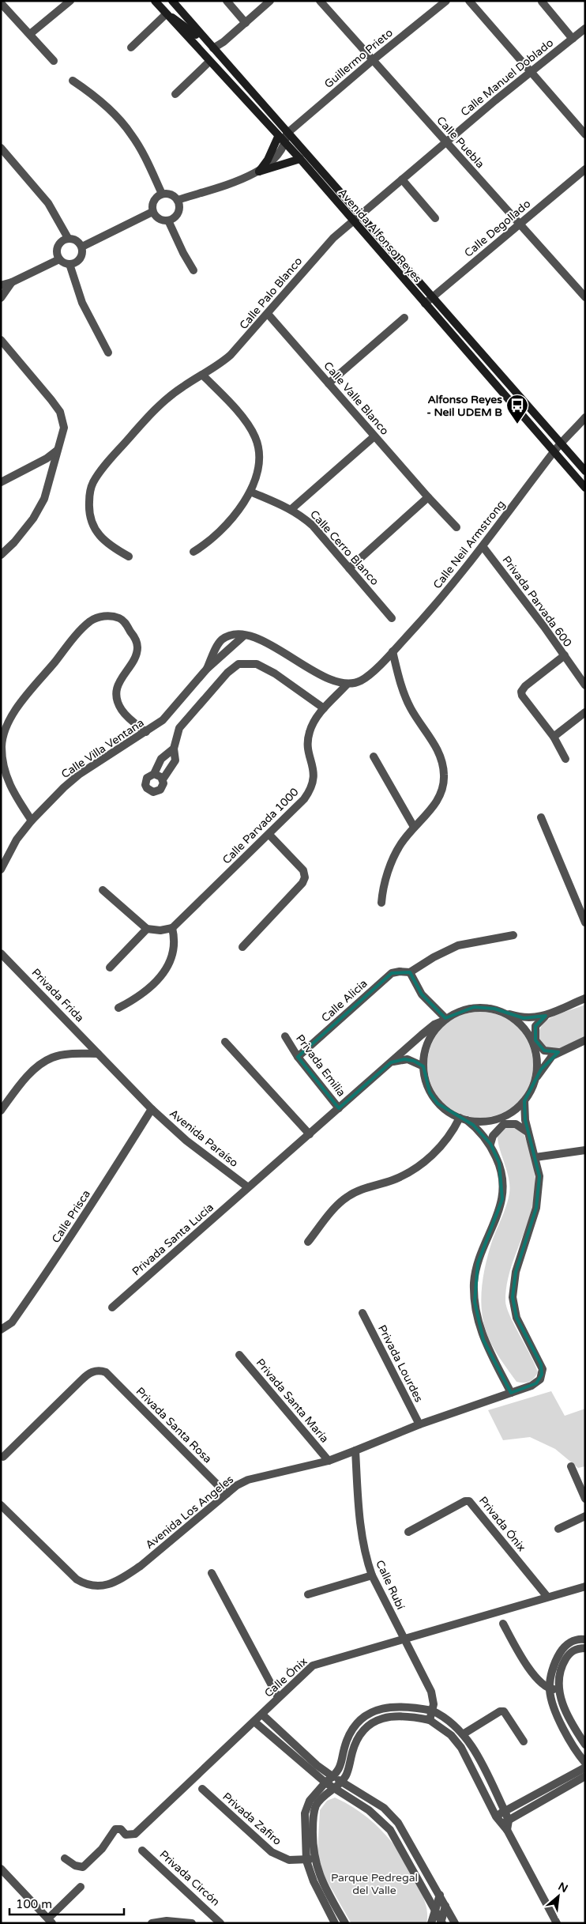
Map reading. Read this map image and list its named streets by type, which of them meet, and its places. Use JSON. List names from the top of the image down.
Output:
{
  "streets": {
    "main road": ["Avenida Alfonso Reyes"],
    "street": [
      "Guillermo Prieto",
      "Calle Manuel Doblado",
      "Calle Puebla",
      "Calle Degollado",
      "Calle Palo Blanco",
      "Calle Valle Blanco",
      "Calle Neil Armstrong",
      "Calle Cerro Blanco",
      "Privada Parvada 600",
      "Calle Villa Ventana",
      "Calle Parvada 1000",
      "Privada Frida",
      "Calle Alicia",
      "Privada Emilia",
      "Avenida Paraíso",
      "Calle Prisca",
      "Privada Santa Lucía",
      "Privada Lourdes",
      "Privada Santa María",
      "Privada Santa Rosa",
      "Avenida Los Angeles",
      "Privada Ónix",
      "Calle Rubí",
      "Calle Ónix",
      "Privada Zafiro",
      "Privada Circón"
    ]
  },
  "crossings": [
    ["Guillermo Prieto", "Calle Puebla"],
    ["Guillermo Prieto", "Avenida Alfonso Reyes"],
    ["Calle Manuel Doblado", "Calle Puebla"],
    ["Calle Manuel Doblado", "Avenida Alfonso Reyes"],
    ["Calle Manuel Doblado", "Calle Palo Blanco"],
    ["Calle Puebla", "Calle Degollado"],
    ["Calle Degollado", "Avenida Alfonso Reyes"],
    ["Avenida Alfonso Reyes", "Calle Palo Blanco"],
    ["Avenida Alfonso Reyes", "Calle Neil Armstrong"],
    ["Calle Palo Blanco", "Calle Valle Blanco"],
    ["Calle Neil Armstrong", "Privada Parvada 600"],
    ["Calle Neil Armstrong", "Calle Villa Ventana"],
    ["Calle Neil Armstrong", "Calle Parvada 1000"],
    ["Calle Villa Ventana", "Calle Parvada 1000"],
    ["Privada Frida", "Avenida Paraíso"],
    ["Calle Alicia", "Privada Emilia"],
    ["Avenida Paraíso", "Calle Prisca"],
    ["Avenida Paraíso", "Privada Santa Lucía"],
    ["Privada Lourdes", "Avenida Los Angeles"],
    ["Privada Santa María", "Avenida Los Angeles"],
    ["Privada Santa Rosa", "Avenida Los Angeles"],
    ["Avenida Los Angeles", "Calle Rubí"],
    ["Privada Ónix", "Calle Ónix"],
    ["Calle Rubí", "Calle Ónix"]
  ],
  "parks": ["Parque Pedregal del Valle"],
  "places": {
    "bus stop": ["Alfonso Reyes - Neil UDEM B"]
  },
  "scale_bar": "100 m",
  "north": "top right"
}
